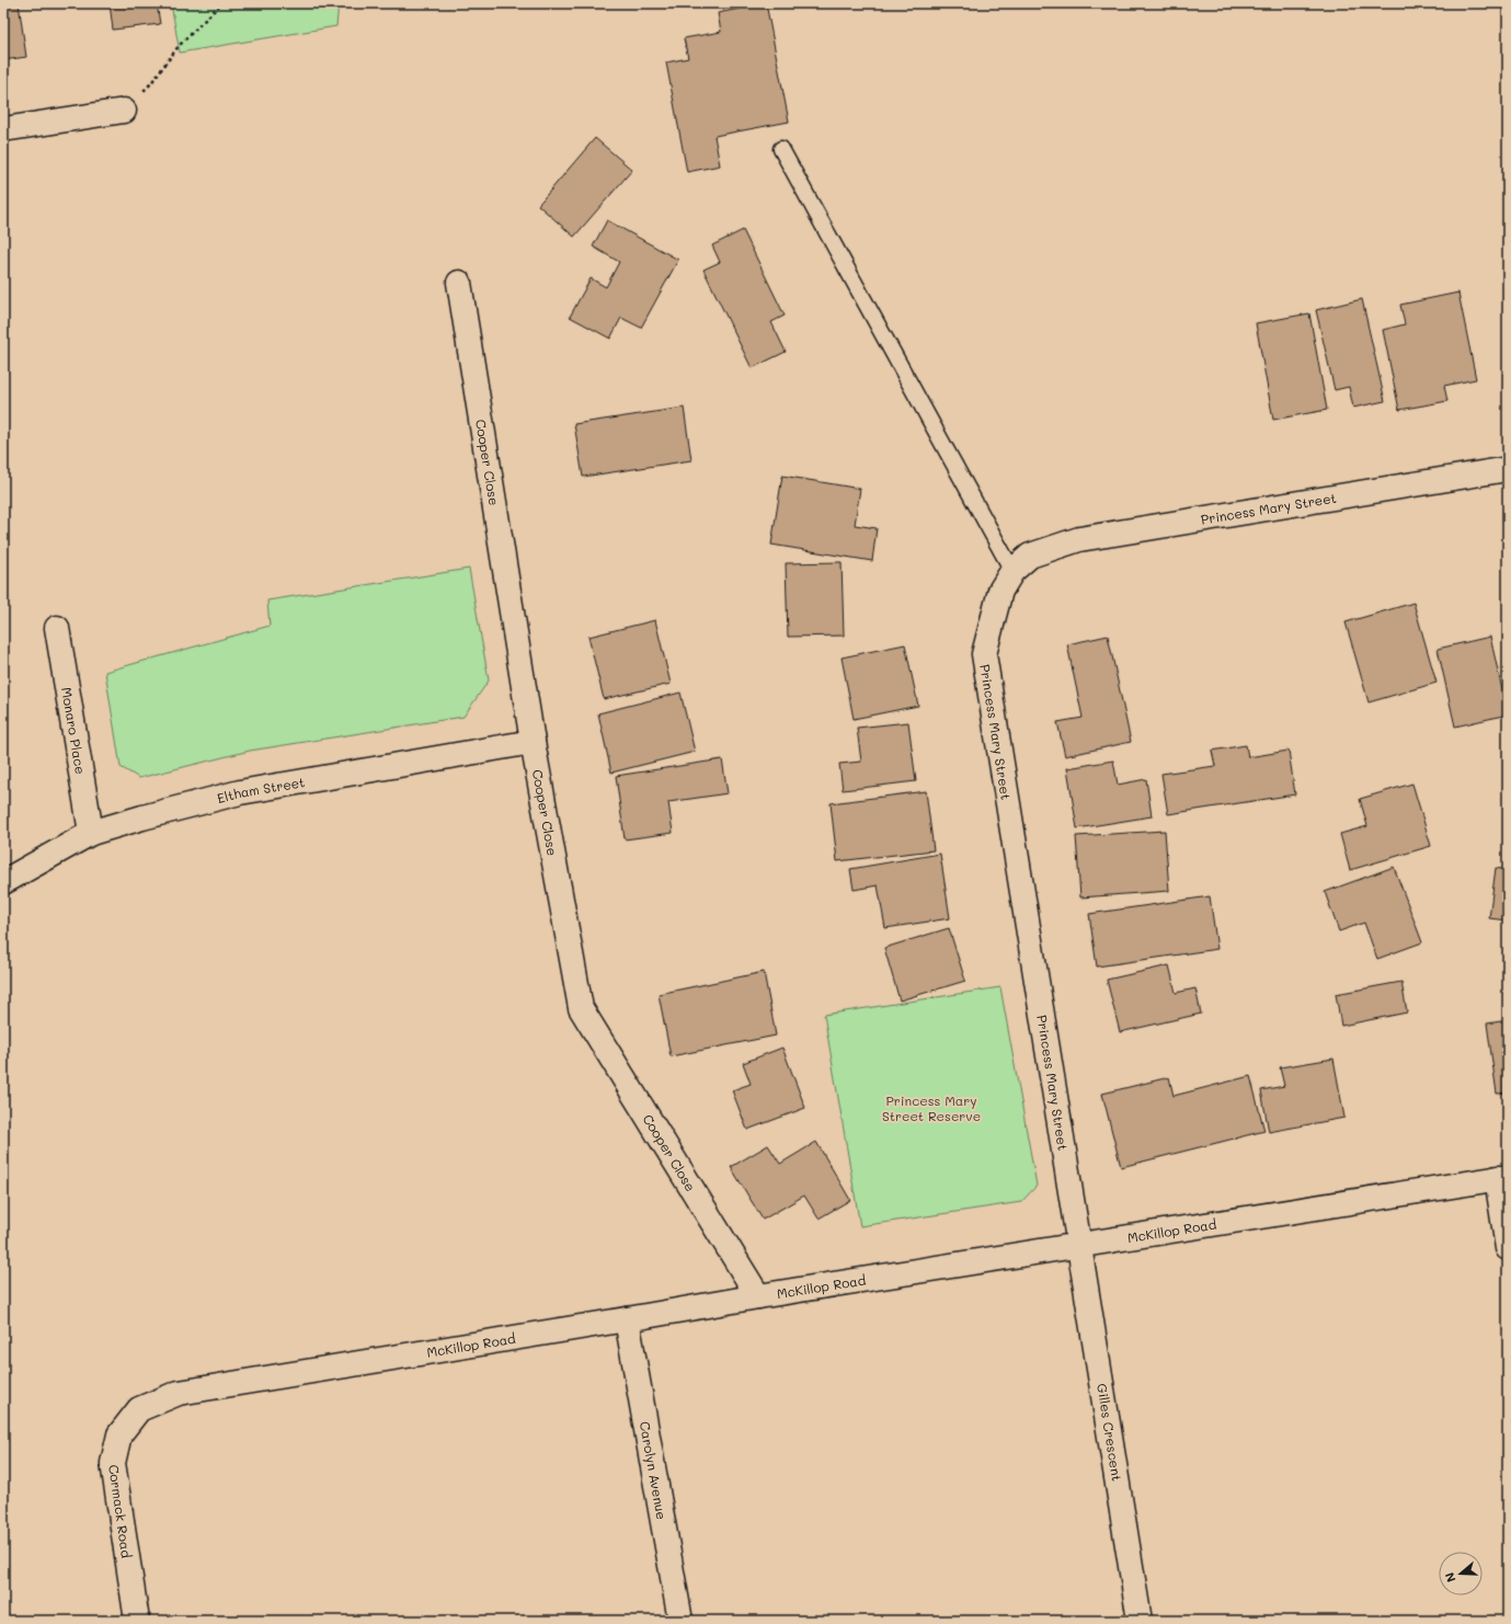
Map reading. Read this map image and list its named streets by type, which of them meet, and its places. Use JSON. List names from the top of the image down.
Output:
{
  "streets": {
    "street": [
      "Cooper Close",
      "Princess Mary Street",
      "Monaro Place",
      "Eltham Street",
      "McKillop Road",
      "Gilles Crescent",
      "Carolyn Avenue",
      "Cormack Road"
    ]
  },
  "crossings": [
    ["Cooper Close", "Eltham Street"],
    ["Cooper Close", "McKillop Road"],
    ["Princess Mary Street", "McKillop Road"],
    ["Princess Mary Street", "Gilles Crescent"],
    ["Monaro Place", "Eltham Street"],
    ["McKillop Road", "Gilles Crescent"],
    ["McKillop Road", "Carolyn Avenue"],
    ["McKillop Road", "Cormack Road"]
  ],
  "parks": ["Princess Mary Street Reserve"],
  "north": "left"
}
